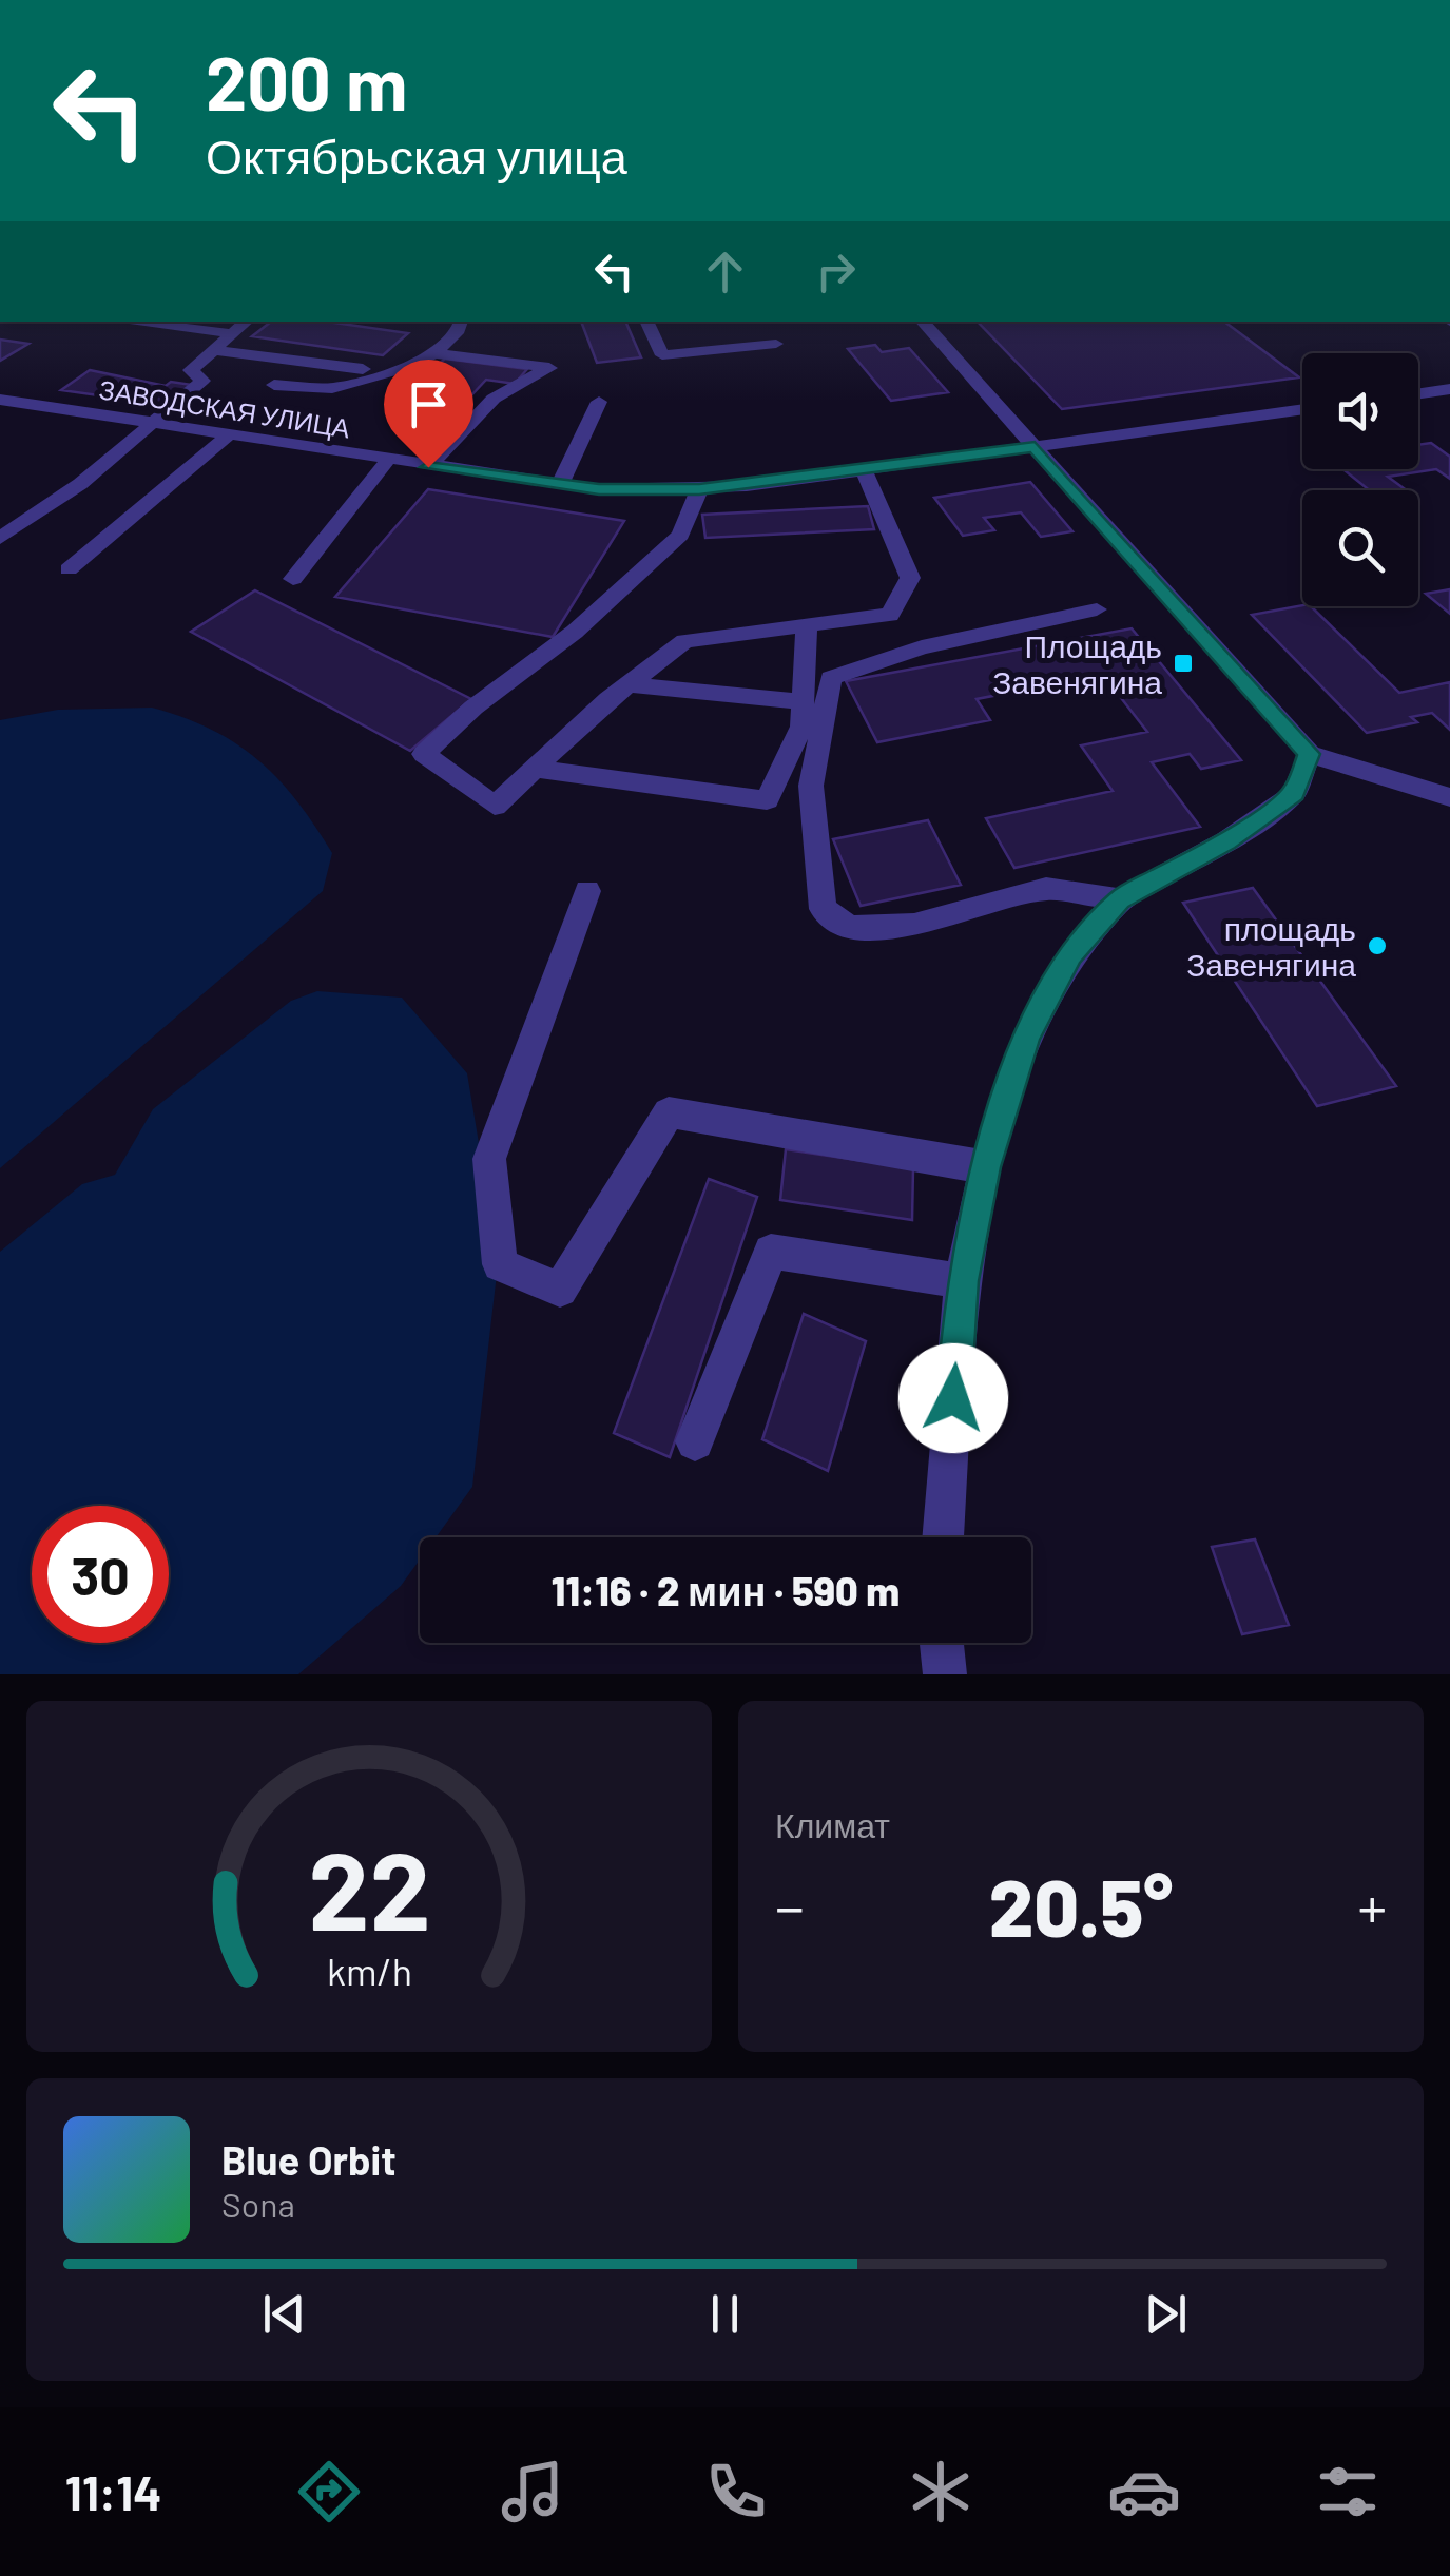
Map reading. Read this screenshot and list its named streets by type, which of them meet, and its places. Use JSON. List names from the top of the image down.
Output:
{
  "streets": {
    "street": ["ЗАВОДСКАЯ УЛИЦА"]
  },
  "places": {
    "transit": ["Площадь Завенягина"],
    "other": ["площадь Завенягина"]
  },
  "page": {
    "turn": ["200 m", "Октябрьская улица"],
    "limit": "30",
    "trip": "11:16 · 2 мин · 590 m",
    "tile": "Климат",
    "heat": ["−", "20.5°", "+"],
    "song": ["Blue Orbit", "Sona"],
    "tabs": "11:14",
    "gauge": ["22", "km/h"]
  }
}
